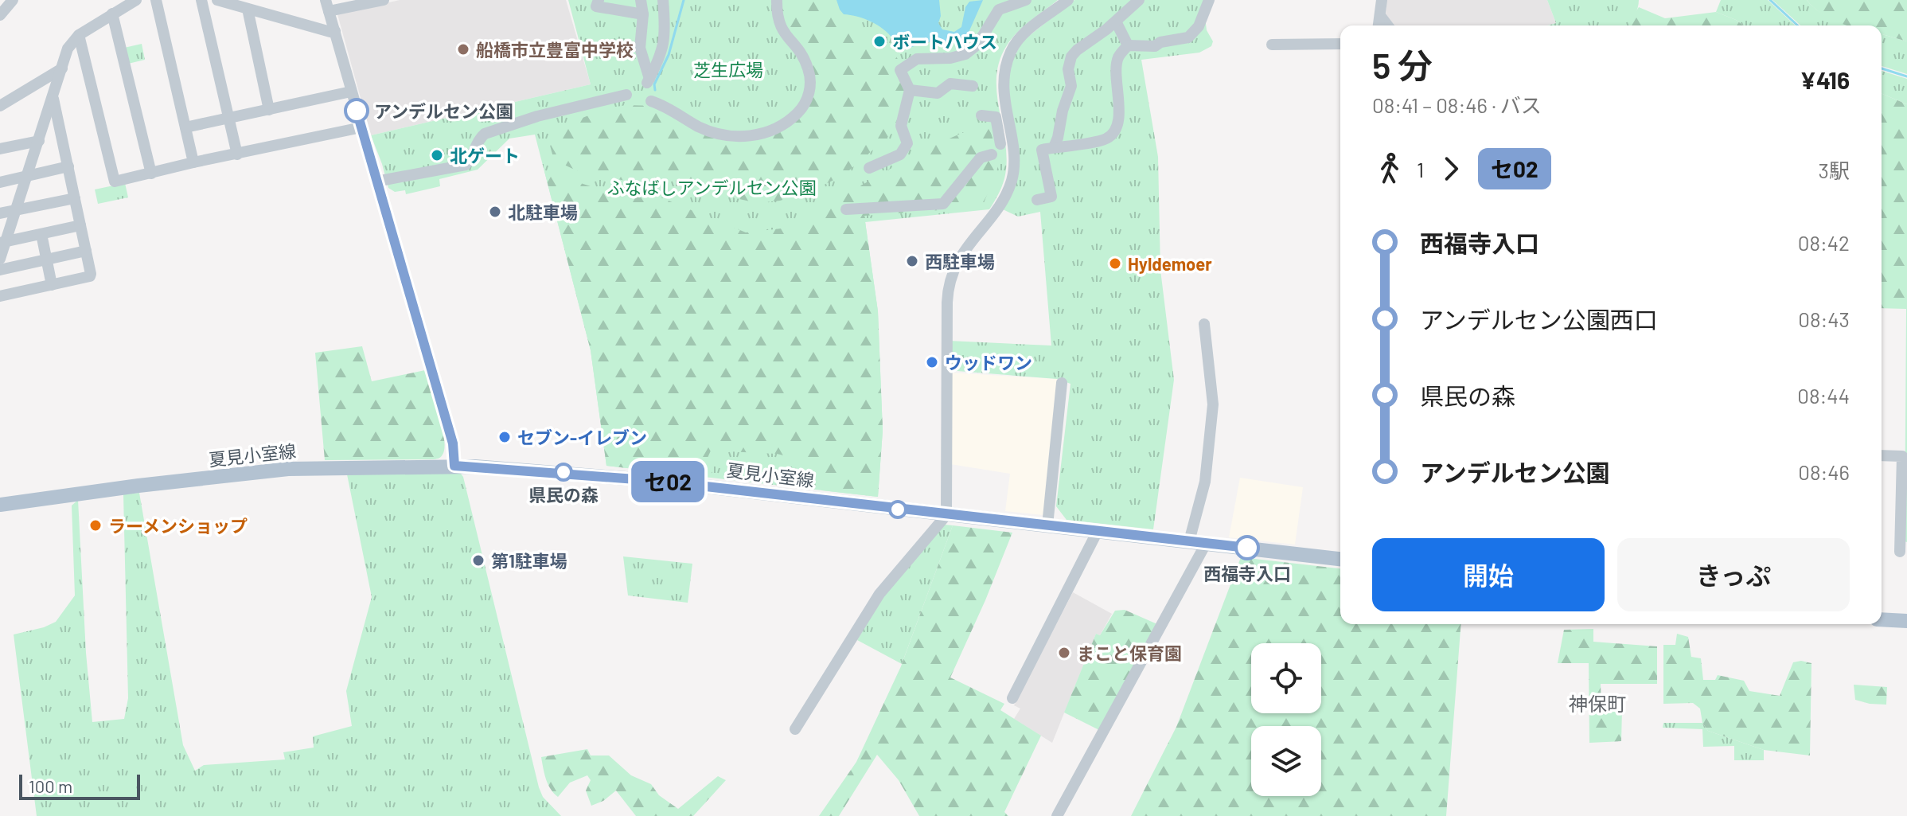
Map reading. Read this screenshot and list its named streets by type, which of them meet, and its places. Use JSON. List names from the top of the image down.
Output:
{
  "streets": {
    "main road": ["夏見小室線"]
  },
  "districts": ["神保町"],
  "parks": ["芝生広場", "ふなばしアンデルセン公園"],
  "places": [
    "ボートハウス",
    "船橋市立豊富中学校",
    "アンデルセン公園",
    "北ゲート",
    "北駐車場",
    "西駐車場",
    "Hyldemoer",
    "ウッドワン",
    "セブン-イレブン",
    "県民の森",
    "ラーメンショップ",
    "西福寺入口",
    "第1駐車場",
    "まこと保育園"
  ],
  "lines": ["bus line セ02"],
  "scale_bar": "100 m",
  "page": {
    "on_map": "セ02",
    "heading": ["5 分", "08:41 – 08:46 · バス", "¥416"],
    "legs": ["1", "セ02", "3駅"],
    "list": [
      {
        "name": "西福寺入口",
        "value": "08:42"
      },
      {
        "name": "アンデルセン公園西口",
        "value": "08:43"
      },
      {
        "name": "県民の森",
        "value": "08:44"
      },
      {
        "name": "アンデルセン公園",
        "value": "08:46"
      }
    ],
    "buttons": ["開始", "きっぷ"],
    "scale": "100 m"
  }
}
